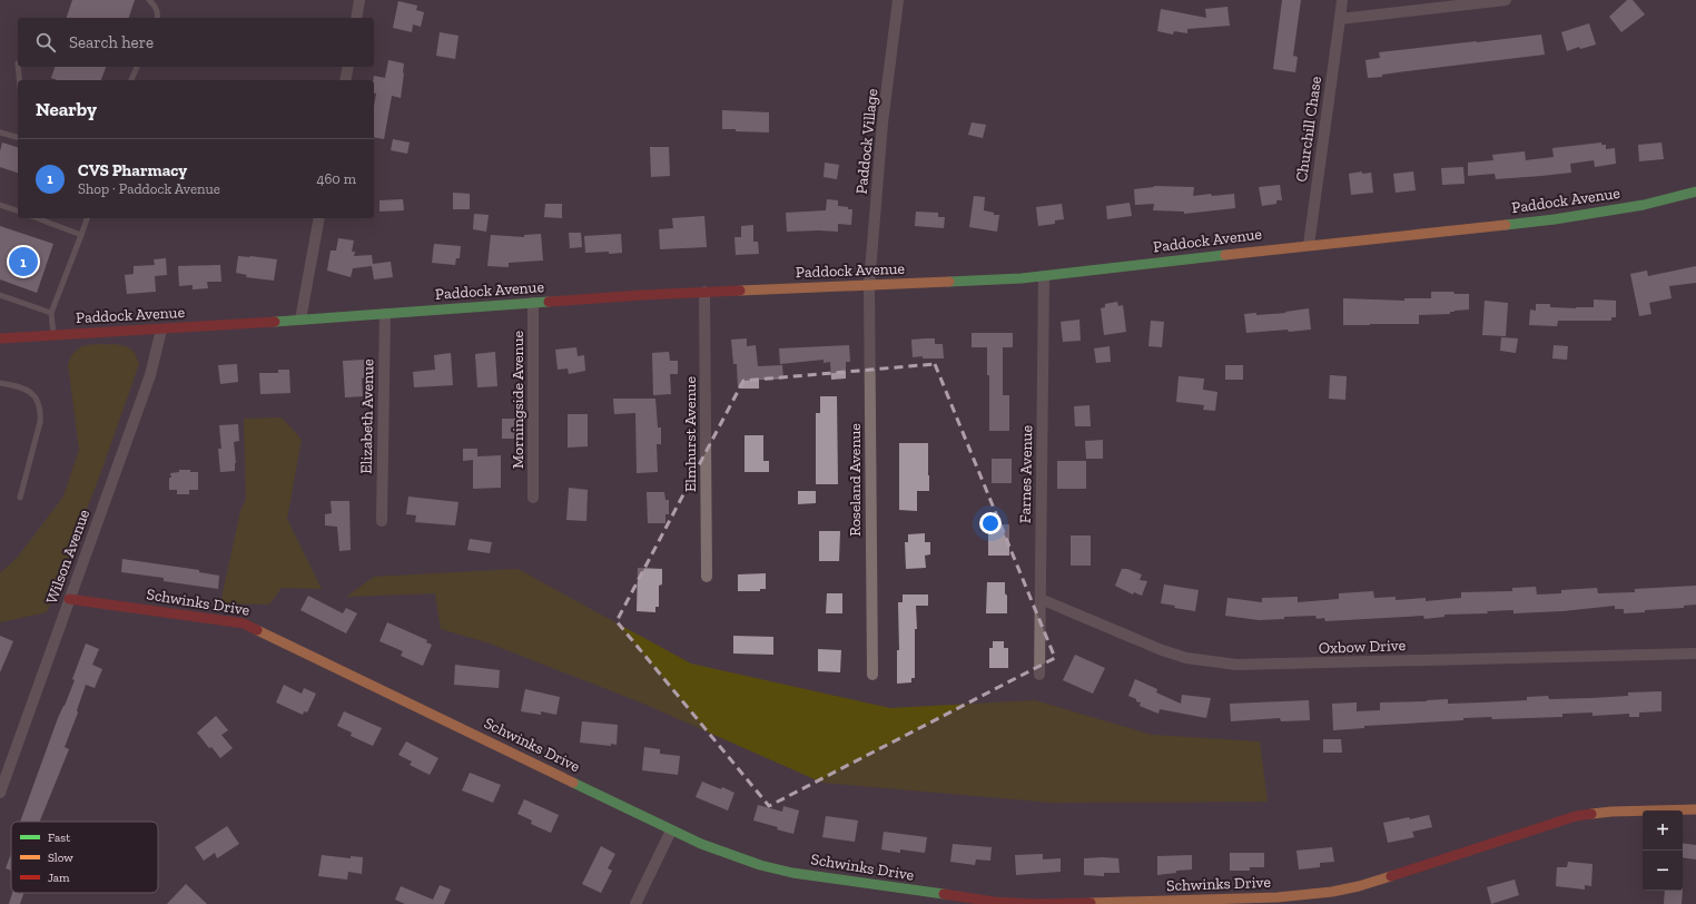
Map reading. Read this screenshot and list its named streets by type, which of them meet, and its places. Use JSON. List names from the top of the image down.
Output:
{
  "streets": {
    "main road": ["Paddock Avenue", "Schwinks Drive"],
    "street": [
      "Churchill Chase",
      "Paddock Village",
      "Morningside Avenue",
      "Elizabeth Avenue",
      "Elmhurst Avenue",
      "Farnes Avenue",
      "Roseland Avenue",
      "Wilson Avenue",
      "Oxbow Drive"
    ]
  },
  "crossings": [
    ["Churchill Chase", "Paddock Avenue"],
    ["Paddock Village", "Paddock Avenue"],
    ["Paddock Village", "Roseland Avenue"],
    ["Paddock Avenue", "Morningside Avenue"],
    ["Paddock Avenue", "Elizabeth Avenue"],
    ["Paddock Avenue", "Elmhurst Avenue"],
    ["Paddock Avenue", "Farnes Avenue"],
    ["Paddock Avenue", "Roseland Avenue"],
    ["Paddock Avenue", "Wilson Avenue"],
    ["Farnes Avenue", "Oxbow Drive"],
    ["Wilson Avenue", "Schwinks Drive"]
  ],
  "legend": ["Fast", "Slow", "Jam"],
  "page": {
    "search": "Search here",
    "heading": "Nearby",
    "list": [
      {
        "mark": "1",
        "name": "CVS Pharmacy",
        "note": "Shop · Paddock Avenue",
        "value": "460 m"
      }
    ],
    "pins": "1",
    "map_buttons": ["+", "−"]
  }
}
